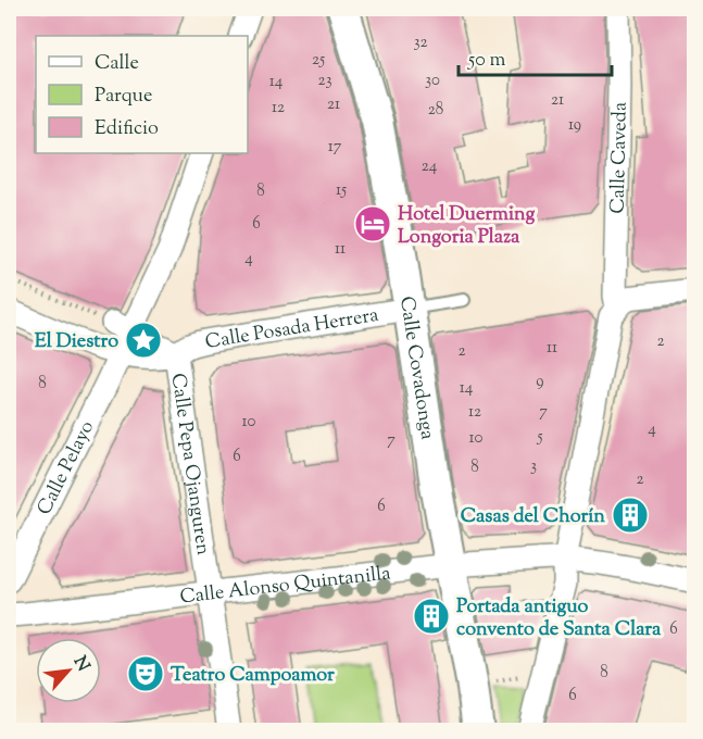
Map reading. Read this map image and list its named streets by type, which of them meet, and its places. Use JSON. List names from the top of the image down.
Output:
{
  "streets": {
    "street": [
      "Calle Caveda",
      "Calle Posada Herrera",
      "Calle Covadonga",
      "Calle Pepa Ojanguren",
      "Calle Pelayo",
      "Calle Alonso Quintanilla"
    ]
  },
  "crossings": [
    ["Calle Caveda", "Calle Alonso Quintanilla"],
    ["Calle Posada Herrera", "Calle Covadonga"],
    ["Calle Posada Herrera", "Calle Pepa Ojanguren"],
    ["Calle Covadonga", "Calle Alonso Quintanilla"],
    ["Calle Pepa Ojanguren", "Calle Alonso Quintanilla"]
  ],
  "places": {
    "hotel": ["Hotel Duerming Longoria Plaza"],
    "place": ["El Diestro"],
    "building": ["Casas del Chorín", "Portada antiguo convento de Santa Clara"],
    "theatre": ["Teatro Campoamor"]
  },
  "house_numbers": [
    "32",
    "25",
    "23",
    "30",
    "14",
    "21",
    "21",
    "12",
    "28",
    "19",
    "17",
    "24",
    "15",
    "8",
    "6",
    "11",
    "4",
    "2",
    "11",
    "2",
    "9",
    "8",
    "14",
    "12",
    "7",
    "10",
    "4",
    "5",
    "10",
    "7",
    "6",
    "3",
    "8",
    "2",
    "6",
    "6",
    "8",
    "6"
  ],
  "legend": ["Calle", "Parque", "Edificio"],
  "scale_bar": "50 m",
  "north": "top right"
}
